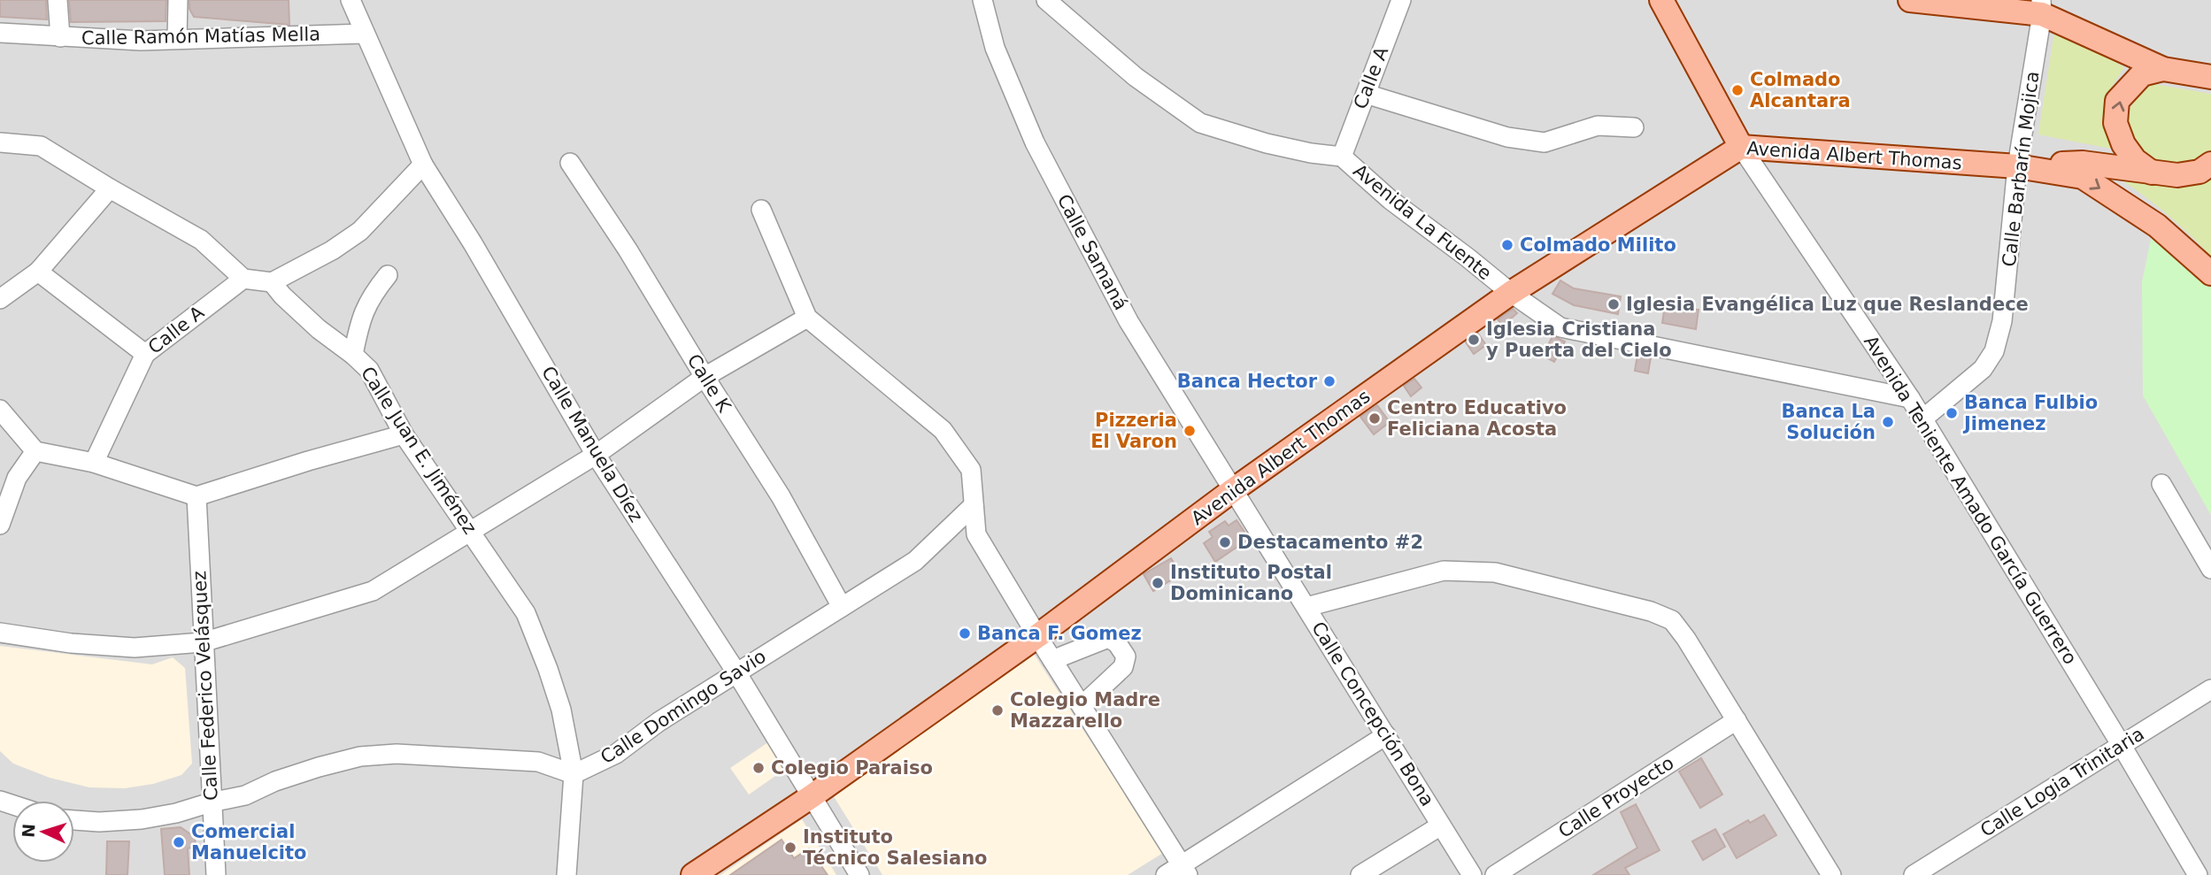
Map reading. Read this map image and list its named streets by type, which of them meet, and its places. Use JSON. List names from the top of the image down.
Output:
{
  "streets": {
    "main road": ["Avenida Albert Thomas", "Avenida Teniente Amado García Guerrero"],
    "street": [
      "Calle Ramón Matías Mella",
      "Calle A",
      "Calle Barbarín Mojica",
      "Avenida La Fuente",
      "Calle Samaná",
      "Calle K",
      "Calle Manuela Díez",
      "Calle Juan E. Jiménez",
      "Calle Federico Velásquez",
      "Calle Domingo Savio",
      "Calle Concepción Bona",
      "Calle Logia Trinitaria",
      "Calle Proyecto"
    ]
  },
  "crossings": [
    ["Calle Ramón Matías Mella", "Calle Manuela Díez"],
    ["Calle A", "Avenida La Fuente"],
    ["Avenida Albert Thomas", "Calle Barbarín Mojica"],
    ["Avenida Albert Thomas", "Avenida La Fuente"],
    ["Avenida Albert Thomas", "Calle Samaná"],
    ["Avenida Albert Thomas", "Calle Manuela Díez"],
    ["Avenida Albert Thomas", "Avenida Teniente Amado García Guerrero"],
    ["Avenida Albert Thomas", "Calle Concepción Bona"],
    ["Calle Barbarín Mojica", "Avenida Teniente Amado García Guerrero"],
    ["Calle Samaná", "Calle Concepción Bona"],
    ["Calle K", "Calle Domingo Savio"],
    ["Calle Manuela Díez", "Calle Domingo Savio"],
    ["Calle Juan E. Jiménez", "Calle Domingo Savio"],
    ["Avenida Teniente Amado García Guerrero", "Calle Logia Trinitaria"]
  ],
  "places": [
    "Colmado Alcantara",
    "Colmado Milito",
    "Iglesia Evangélica Luz que Reslandece",
    "Iglesia Cristiana y Puerta del Cielo",
    "Banca Hector",
    "Banca Fulbio Jimenez",
    "Centro Educativo Feliciana Acosta",
    "Banca La Solución",
    "Pizzeria El Varon",
    "Destacamento #2",
    "Instituto Postal Dominicano",
    "Banca F. Gomez",
    "Colegio Madre Mazzarello",
    "Colegio Paraiso",
    "Comercial Manuelcito",
    "Instituto Técnico Salesiano"
  ],
  "north": "left"
}
